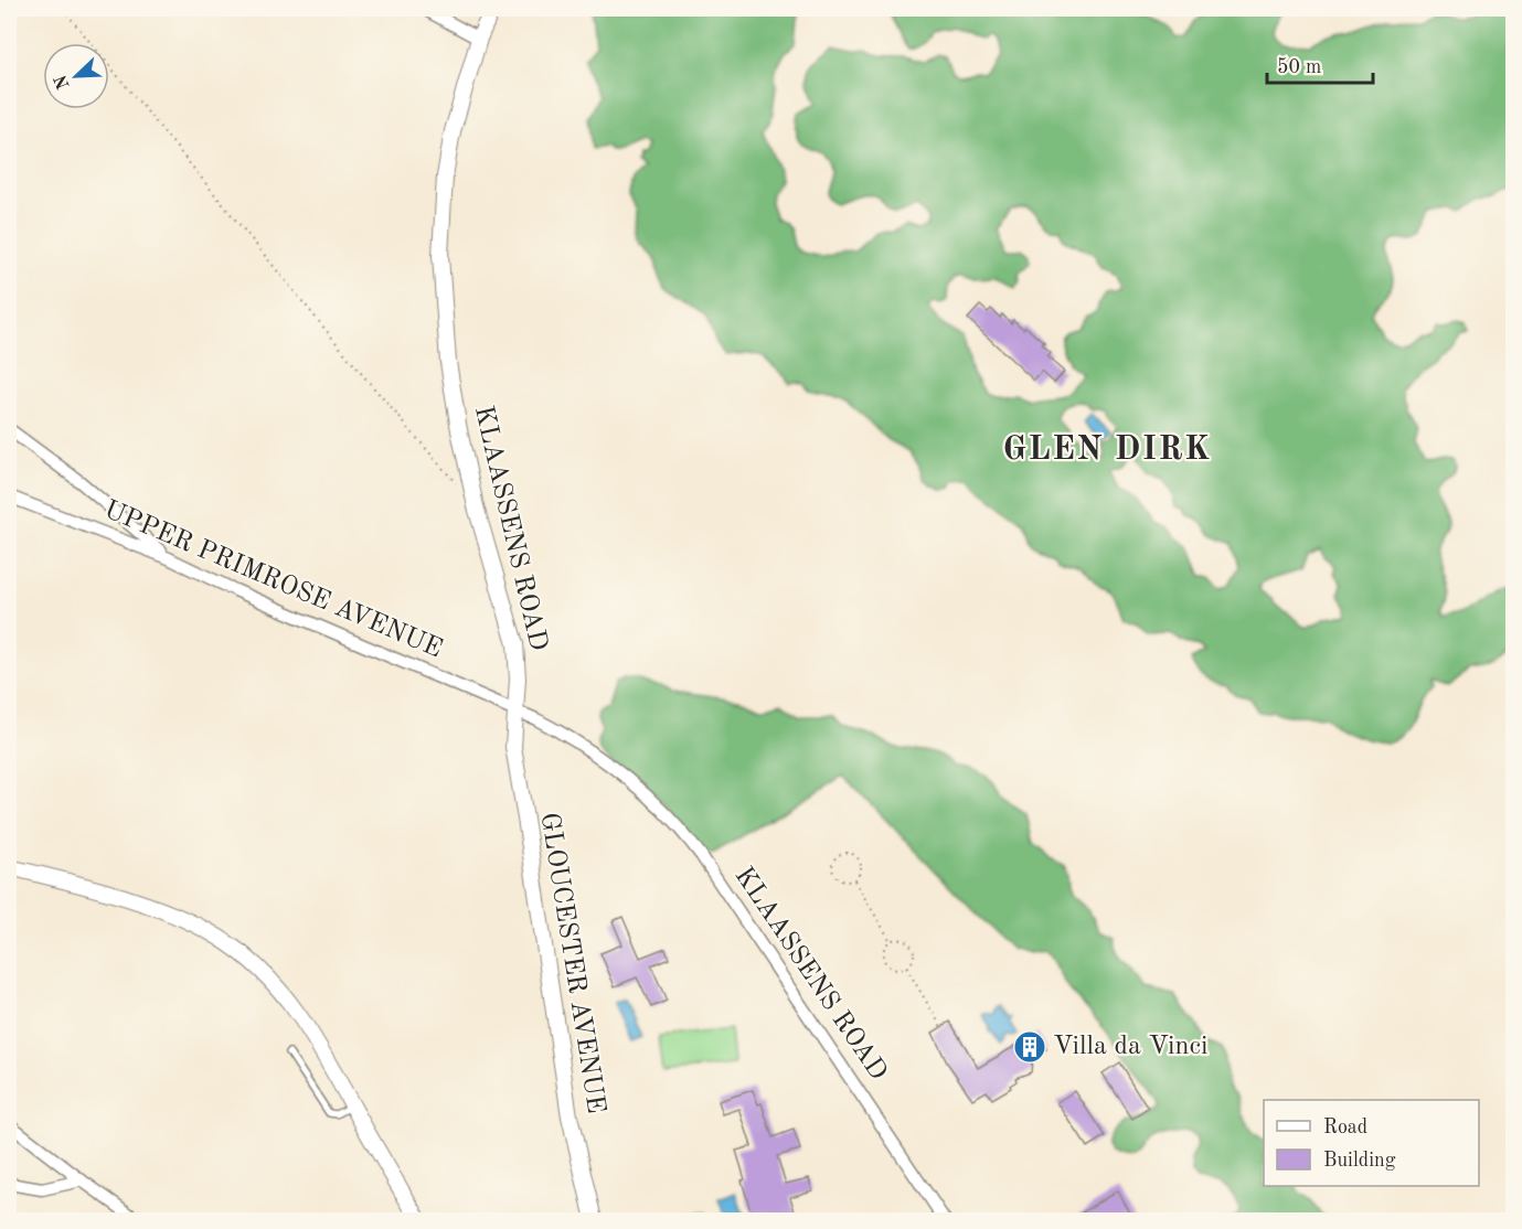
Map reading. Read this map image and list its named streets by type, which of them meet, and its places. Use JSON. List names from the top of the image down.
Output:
{
  "streets": {
    "street": ["KLAASSENS ROAD", "UPPER PRIMROSE AVENUE", "GLOUCESTER AVENUE"]
  },
  "crossings": [
    ["KLAASSENS ROAD", "UPPER PRIMROSE AVENUE"],
    ["KLAASSENS ROAD", "GLOUCESTER AVENUE"],
    ["UPPER PRIMROSE AVENUE", "GLOUCESTER AVENUE"]
  ],
  "districts": ["GLEN DIRK"],
  "places": {
    "building": ["Villa da Vinci"]
  },
  "legend": ["Road", "Building"],
  "scale_bar": "50 m",
  "north": "bottom left"
}
